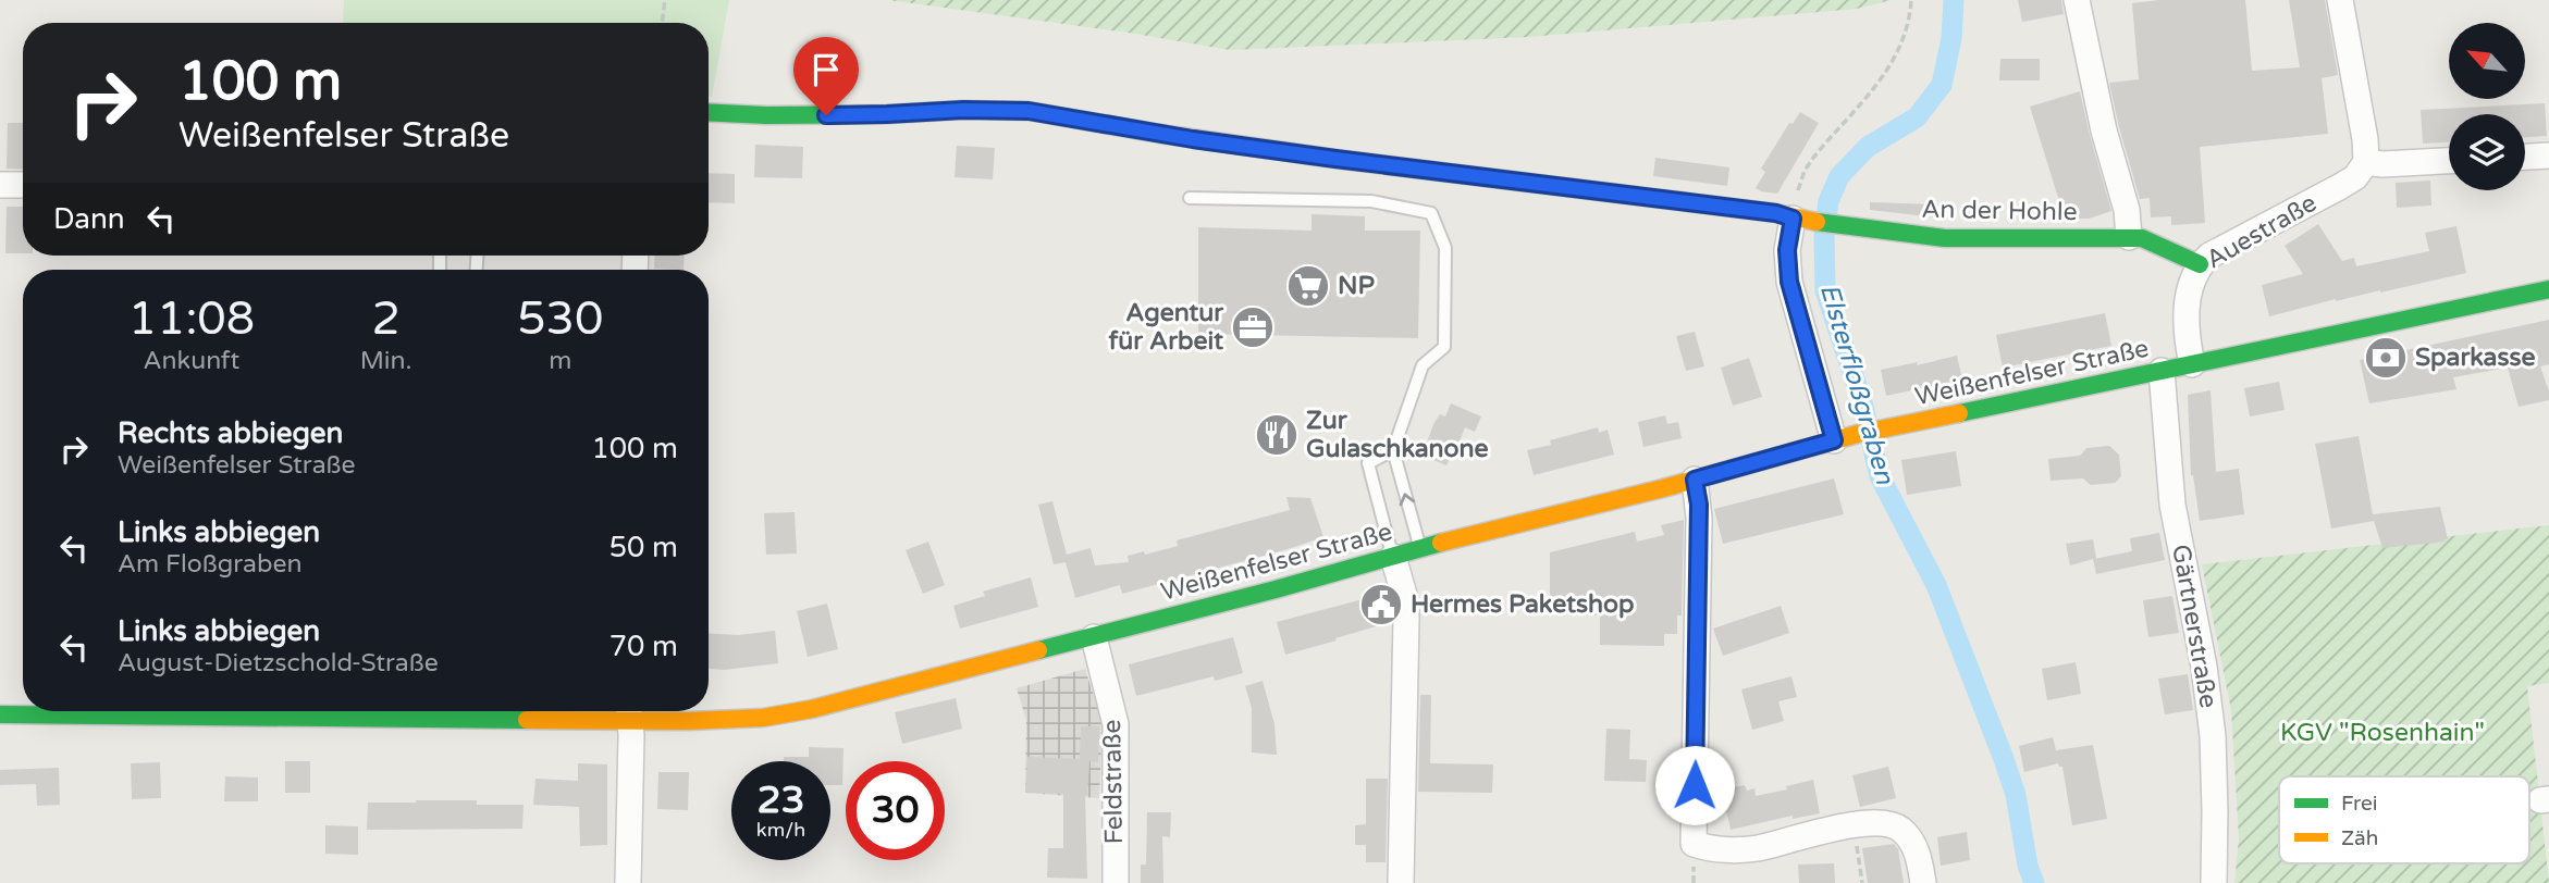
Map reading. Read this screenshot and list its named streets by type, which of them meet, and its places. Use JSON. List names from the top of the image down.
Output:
{
  "streets": {
    "street": [
      "An der Hohle",
      "Auestraße",
      "Weißenfelser Straße",
      "Gärtnerstraße",
      "Feldstraße"
    ]
  },
  "crossings": [
    ["An der Hohle", "Auestraße"],
    ["Auestraße", "Weißenfelser Straße"],
    ["Weißenfelser Straße", "Gärtnerstraße"],
    ["Weißenfelser Straße", "Feldstraße"]
  ],
  "water": ["Elsterfloßgraben"],
  "parks": ["KGV \"Rosenhain\""],
  "places": {
    "supermarket": ["NP"],
    "office": ["Agentur für Arbeit"],
    "bank": ["Sparkasse"],
    "restaurant": ["Zur Gulaschkanone"],
    "public building": ["Hermes Paketshop"]
  },
  "legend": ["Frei", "Zäh"],
  "north": "top left",
  "page": {
    "turn": ["100 m", "Weißenfelser Straße"],
    "then": "Dann",
    "eta": [
      "11:08",
      "Ankunft",
      "2",
      "Min.",
      "530",
      "m"
    ],
    "list": [
      {
        "name": "Rechts abbiegen",
        "note": "Weißenfelser Straße",
        "value": "100 m"
      },
      {
        "name": "Links abbiegen",
        "note": "Am Floßgraben",
        "value": "50 m"
      },
      {
        "name": "Links abbiegen",
        "note": "August-Dietzschold-Straße",
        "value": "70 m"
      }
    ],
    "speed": "23 km/h",
    "limit": "30"
  }
}
